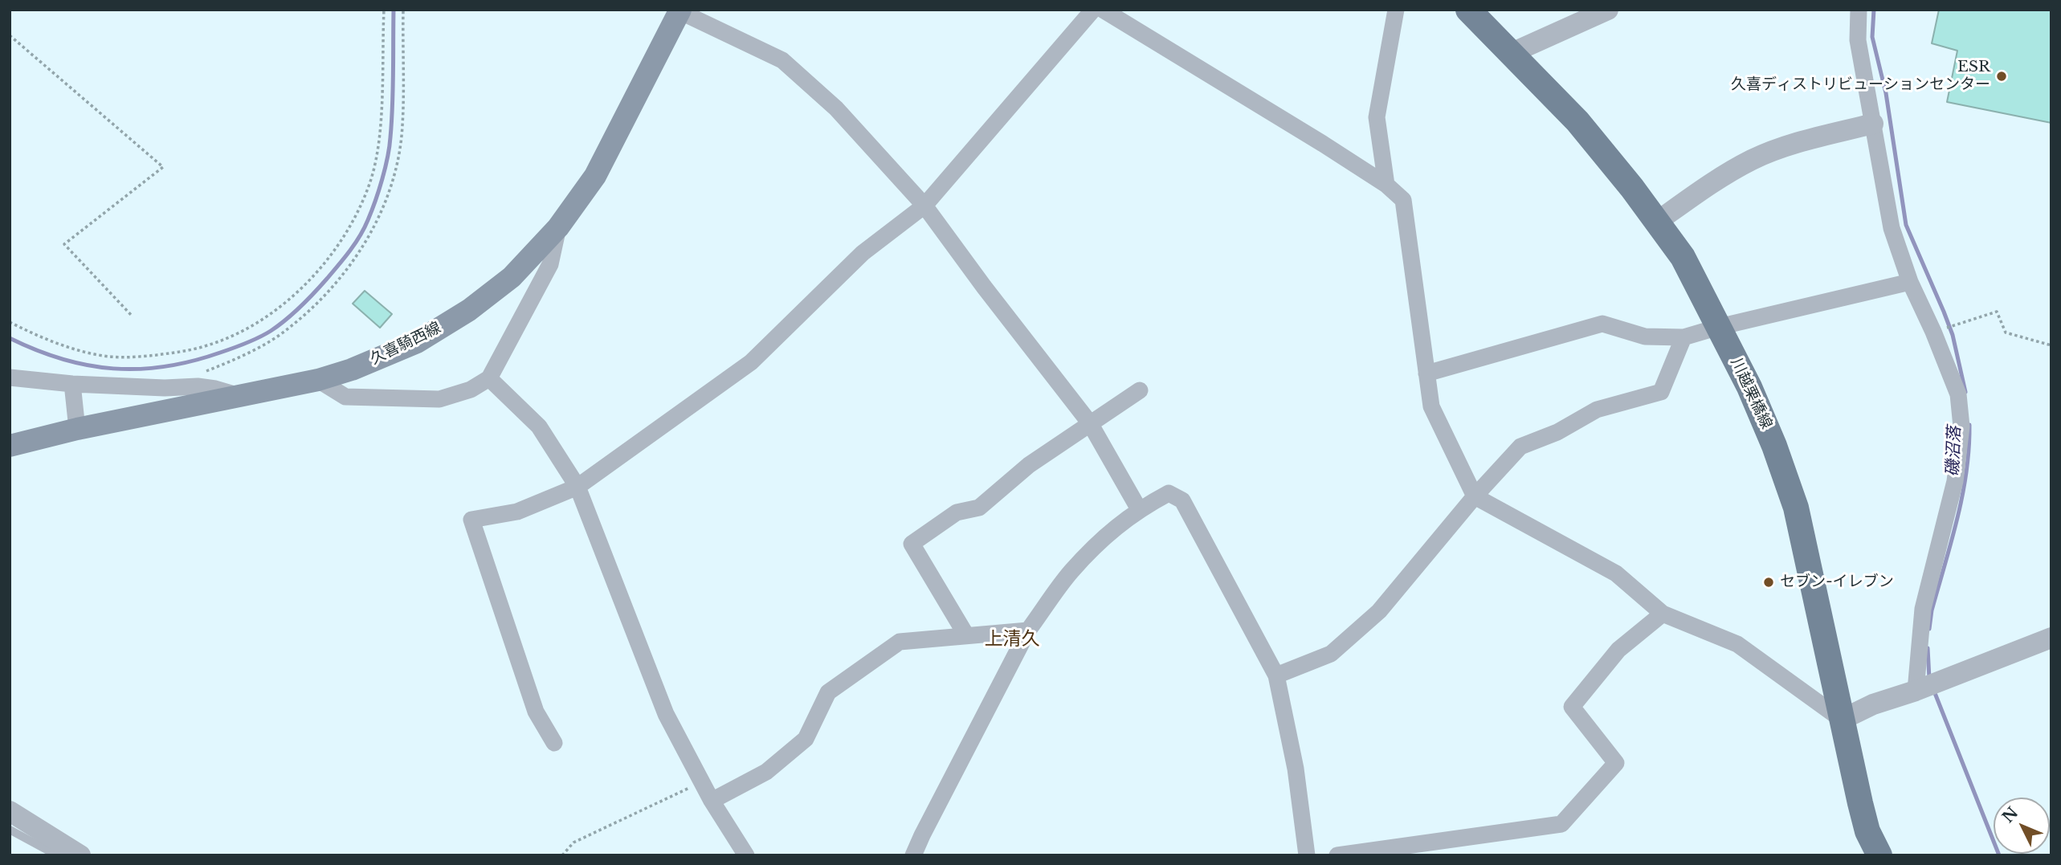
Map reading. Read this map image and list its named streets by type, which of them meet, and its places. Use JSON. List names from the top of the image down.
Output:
{
  "streets": {
    "main road": ["久喜騎西線", "川越栗橋線"]
  },
  "districts": ["上清久"],
  "water": ["磯沼落"],
  "places": ["ESR 久喜ディストリビューションセンター", "セブン-イレブン"],
  "north": "top left"
}
